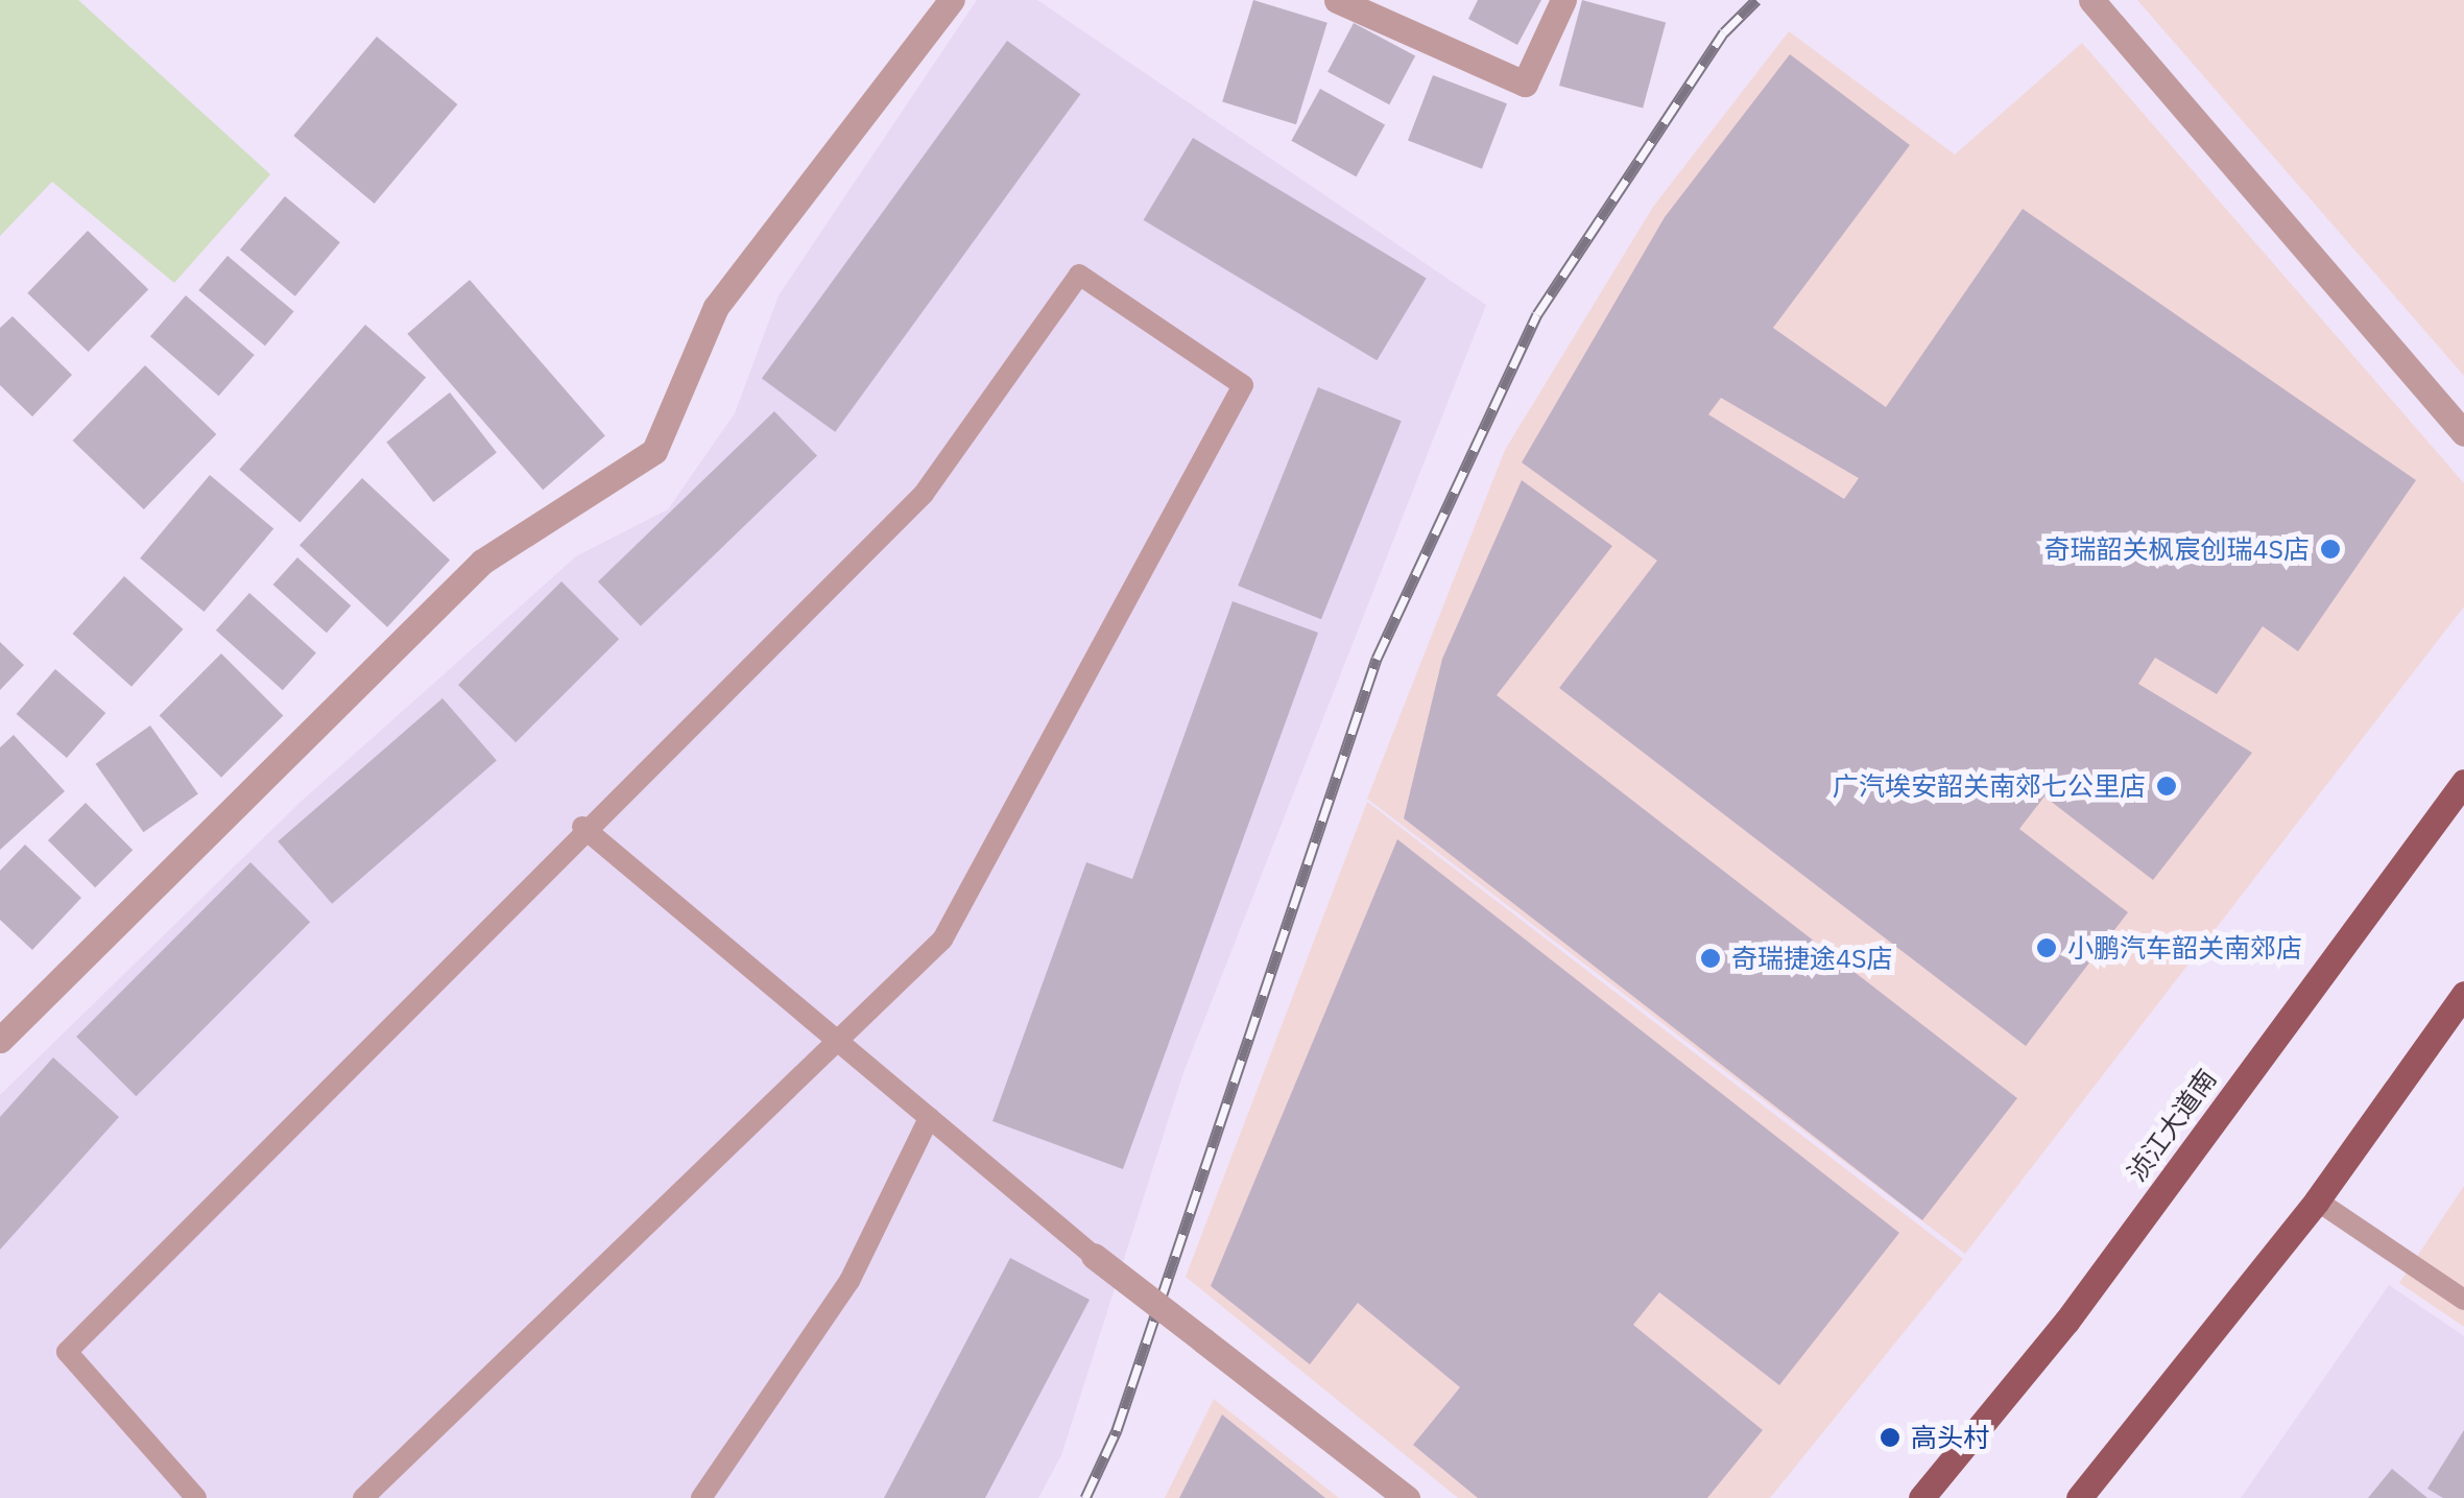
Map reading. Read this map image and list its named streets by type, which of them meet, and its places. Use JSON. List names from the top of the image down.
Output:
{
  "streets": {
    "main road": ["浈江大道南"]
  },
  "places": [
    "奇瑞韶关枫宸创瑞4S店",
    "广汽埃安韶关南郊七公里店",
    "小鹏汽车韶关南郊店",
    "奇瑞捷途4S店",
    "高头村"
  ]
}
